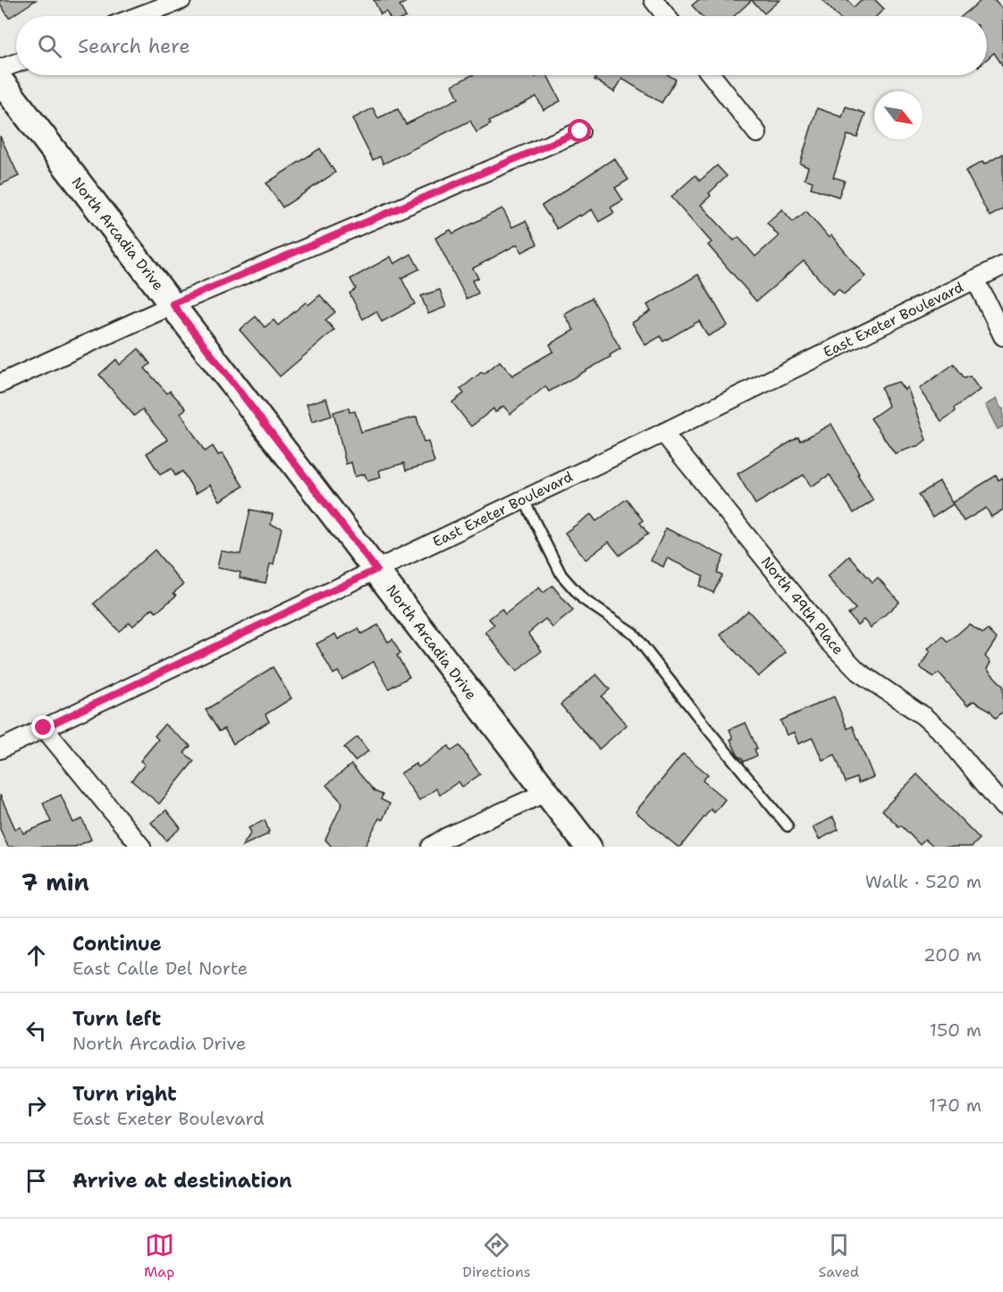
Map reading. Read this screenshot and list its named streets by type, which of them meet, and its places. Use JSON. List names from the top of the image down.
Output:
{
  "streets": {
    "street": ["North Arcadia Drive", "East Exeter Boulevard", "North 49th Place"]
  },
  "crossings": [
    ["North Arcadia Drive", "East Exeter Boulevard"],
    ["East Exeter Boulevard", "North 49th Place"]
  ],
  "north": "bottom right",
  "page": {
    "search": "Search here",
    "heading": ["7 min", "Walk · 520 m"],
    "list": [
      ["Continue", "East Calle Del Norte", "200 m"],
      ["Turn left", "North Arcadia Drive", "150 m"],
      ["Turn right", "East Exeter Boulevard", "170 m"],
      "Arrive at destination"
    ],
    "nav": ["Map", "Directions", "Saved"]
  }
}
